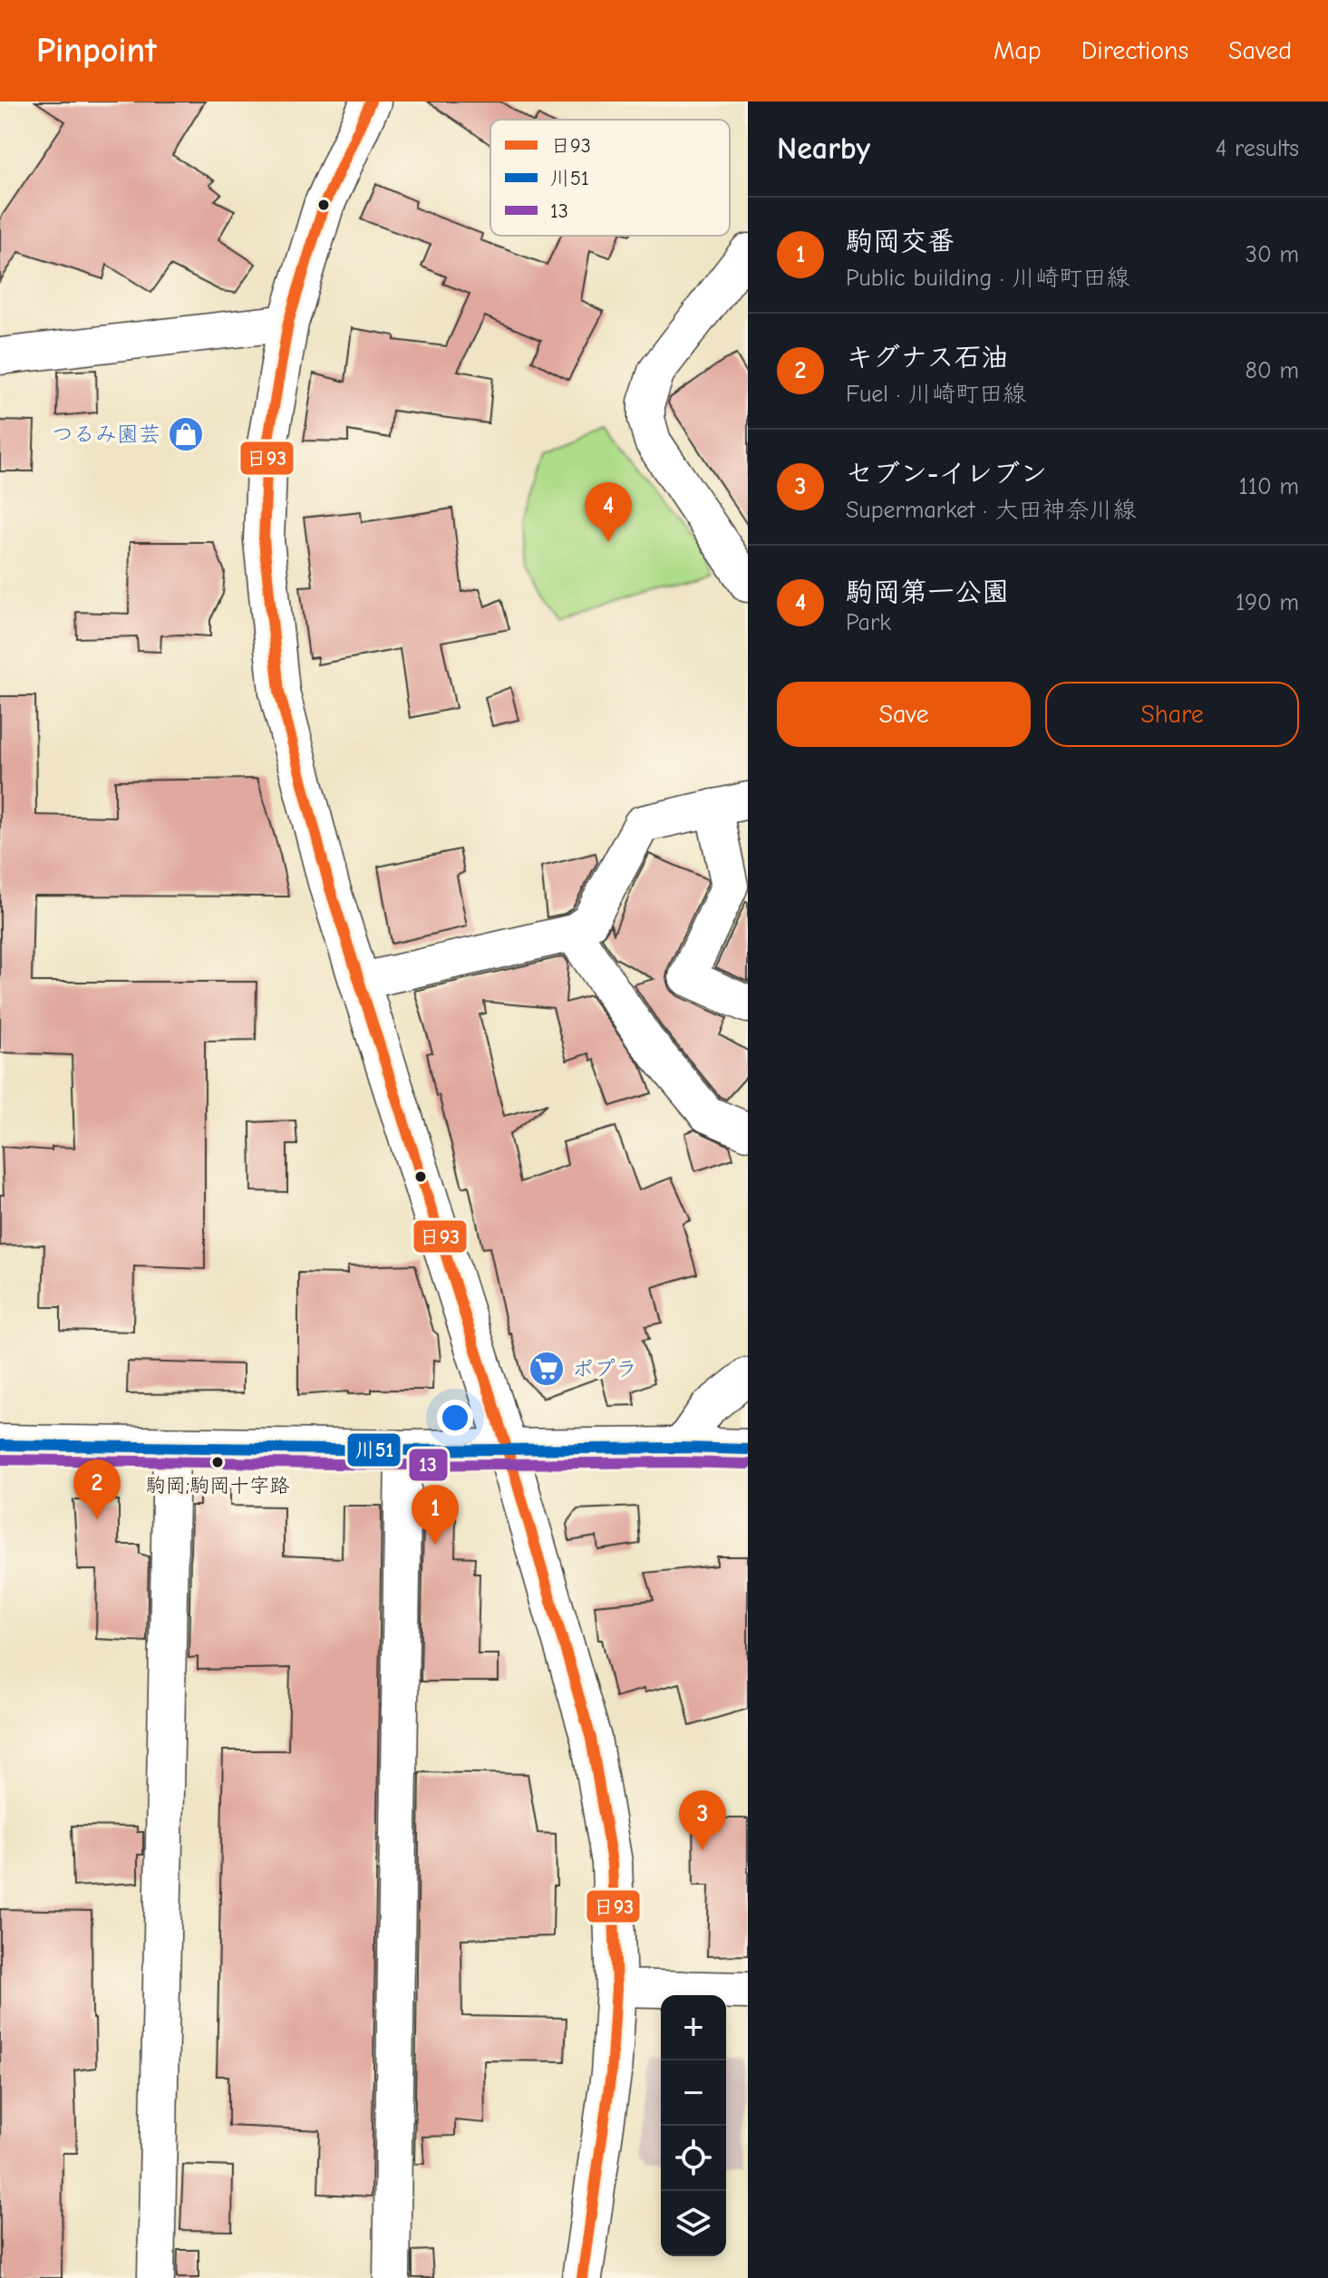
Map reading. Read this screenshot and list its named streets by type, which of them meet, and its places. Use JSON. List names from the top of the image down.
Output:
{
  "places": {
    "shop": ["つるみ園芸"],
    "supermarket": ["ポプラ"],
    "other": ["駒岡;駒岡十字路"]
  },
  "lines": ["transit line 日93", "transit line 川51", "transit line 13"],
  "legend": ["日93", "川51", "13"],
  "page": {
    "header": "Pinpoint",
    "nav": ["Map", "Directions", "Saved"],
    "heading": ["Nearby", "4 results"],
    "list": [
      {
        "mark": "1",
        "name": "駒岡交番",
        "note": "Public building · 川崎町田線",
        "value": "30 m"
      },
      {
        "mark": "2",
        "name": "キグナス石油",
        "note": "Fuel · 川崎町田線",
        "value": "80 m"
      },
      {
        "mark": "3",
        "name": "セブン-イレブン",
        "note": "Supermarket · 大田神奈川線",
        "value": "110 m"
      },
      {
        "mark": "4",
        "name": "駒岡第一公園",
        "note": "Park",
        "value": "190 m"
      }
    ],
    "pins": [
      "4",
      "2",
      "1",
      "3"
    ],
    "buttons": ["Save", "Share"],
    "map_buttons": ["+", "−"]
  }
}
